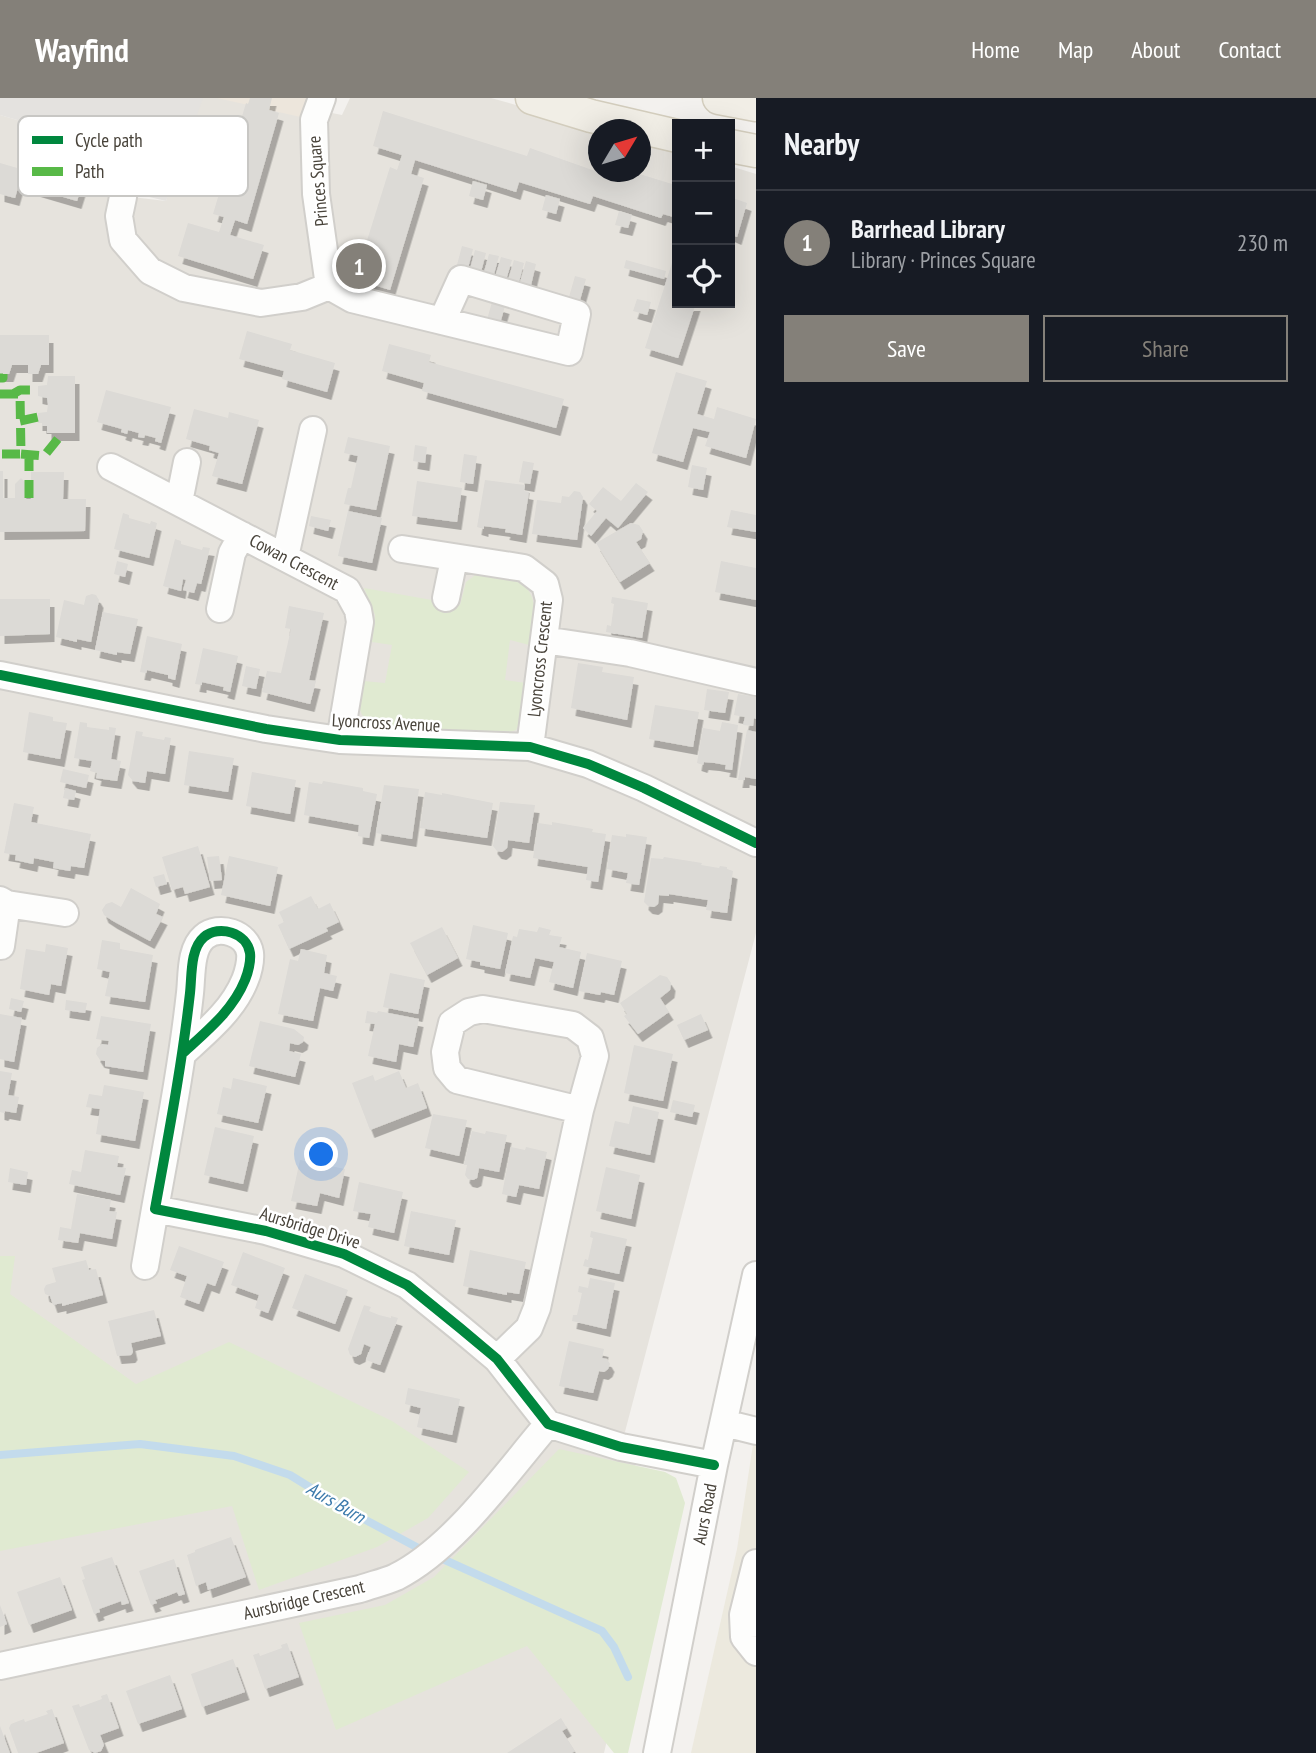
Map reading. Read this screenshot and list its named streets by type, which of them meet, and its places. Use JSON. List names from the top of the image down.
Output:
{
  "streets": {
    "street": [
      "Princes Square",
      "Cowan Crescent",
      "Lyoncross Crescent",
      "Lyoncross Avenue",
      "Aursbridge Drive",
      "Aurs Road",
      "Aursbridge Crescent"
    ]
  },
  "crossings": [
    ["Cowan Crescent", "Lyoncross Avenue"],
    ["Lyoncross Crescent", "Lyoncross Avenue"],
    ["Aursbridge Drive", "Aursbridge Crescent"]
  ],
  "water": ["Aurs Burn"],
  "legend": ["Cycle path", "Path"],
  "north": "top right",
  "page": {
    "header": "Wayfind",
    "nav": [
      "Home",
      "Map",
      "About",
      "Contact"
    ],
    "heading": "Nearby",
    "map_buttons": ["+", "−"],
    "list": [
      {
        "mark": "1",
        "name": "Barrhead Library",
        "note": "Library · Princes Square",
        "value": "230 m"
      }
    ],
    "pins": "1",
    "buttons": ["Save", "Share"]
  }
}
